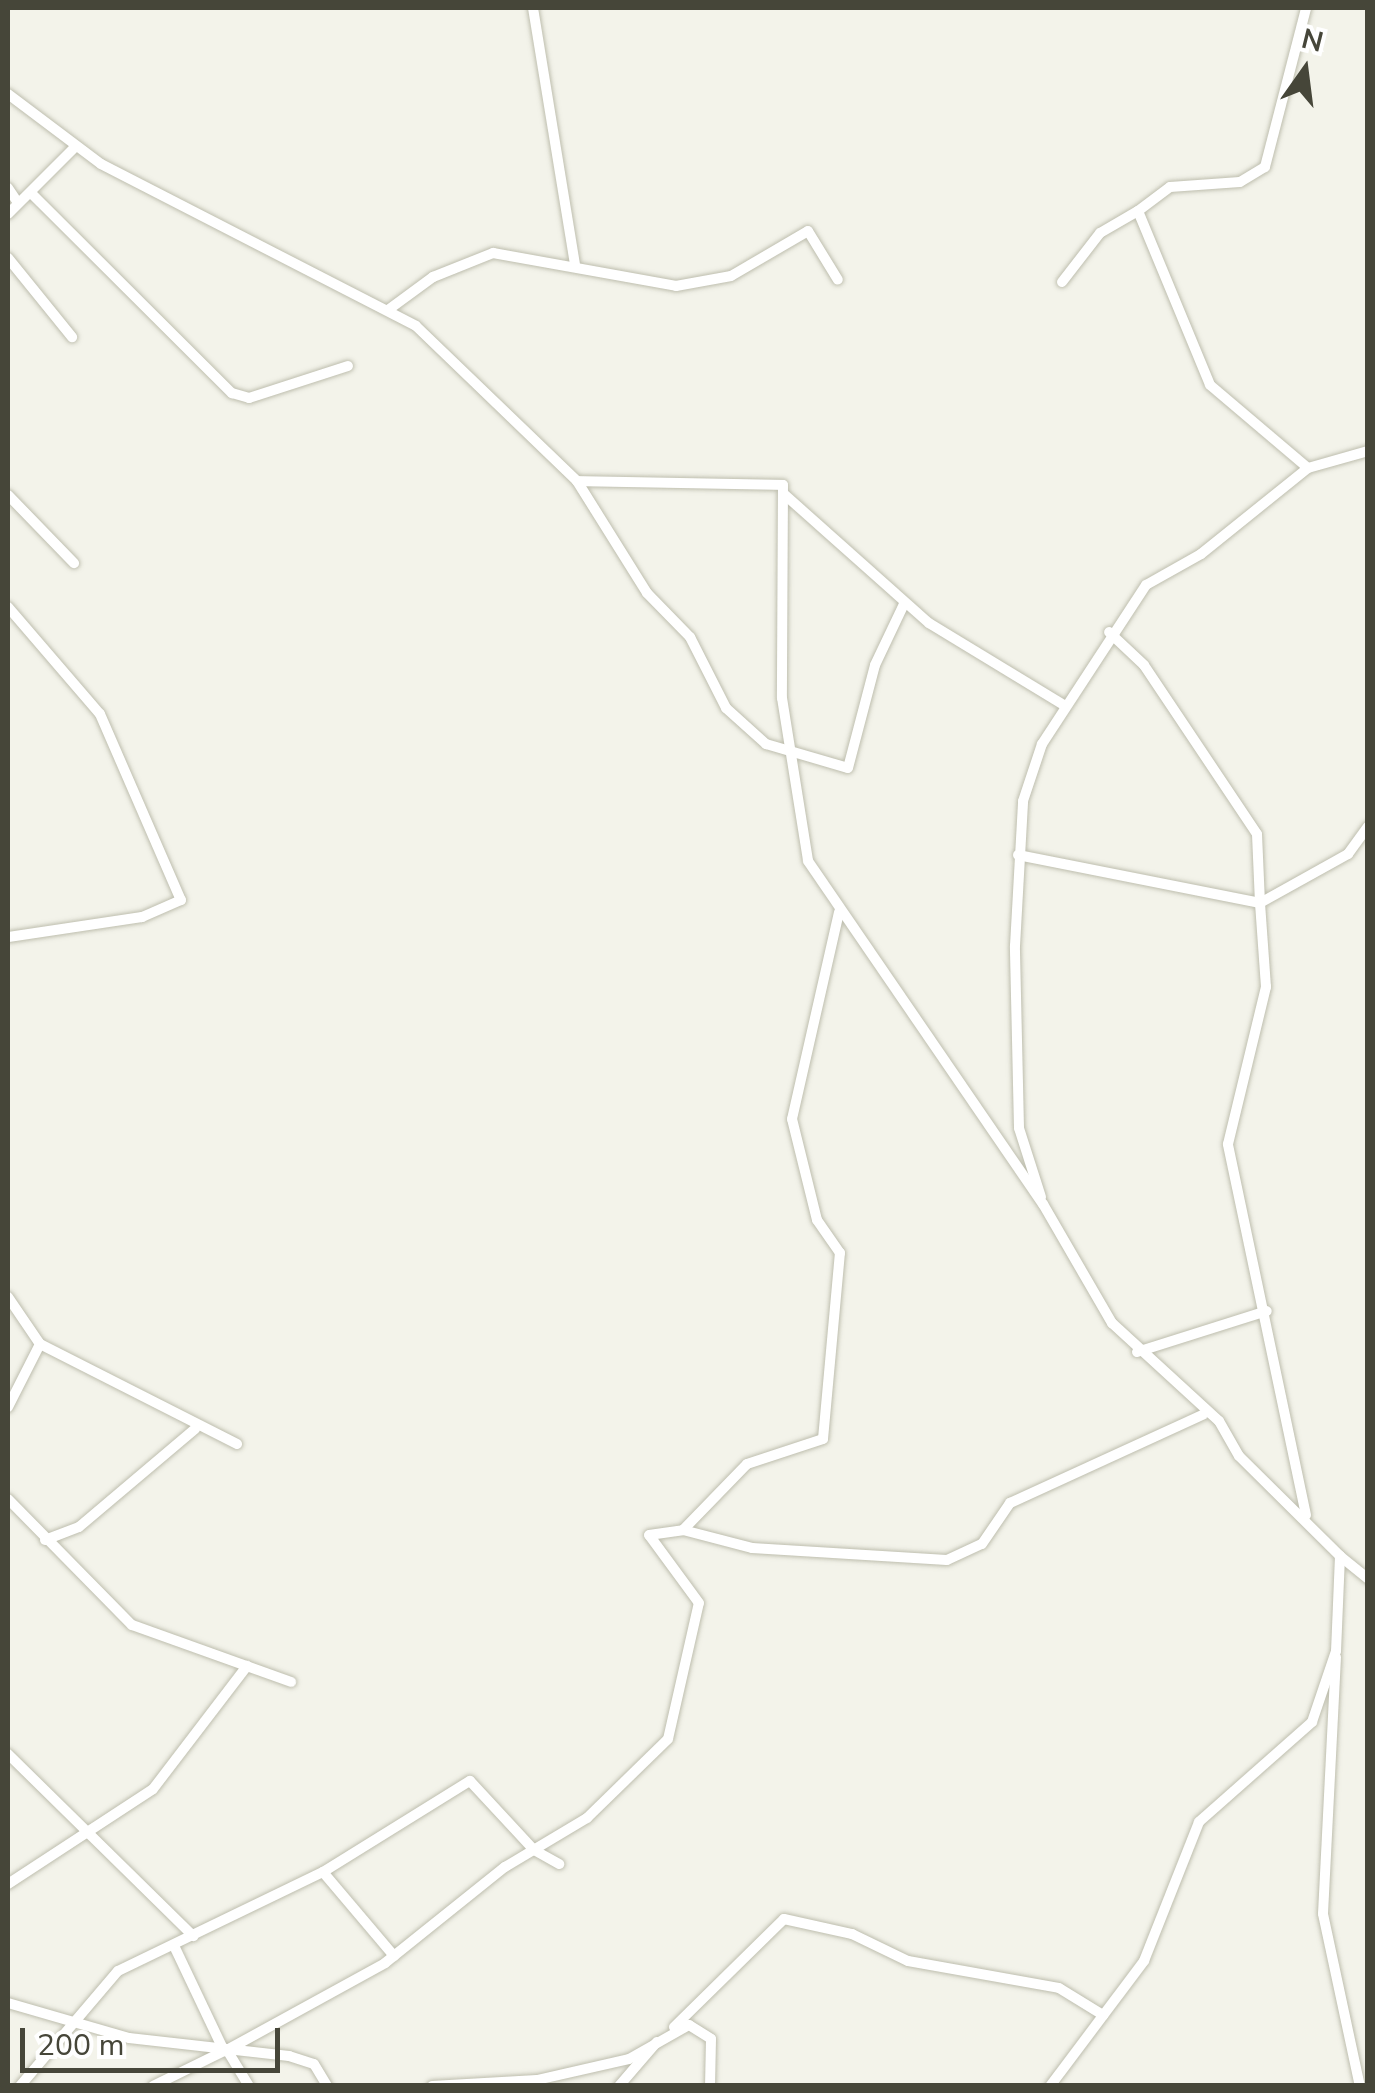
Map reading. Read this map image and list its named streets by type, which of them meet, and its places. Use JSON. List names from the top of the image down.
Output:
{
  "scale_bar": "200 m",
  "north": "top"
}
